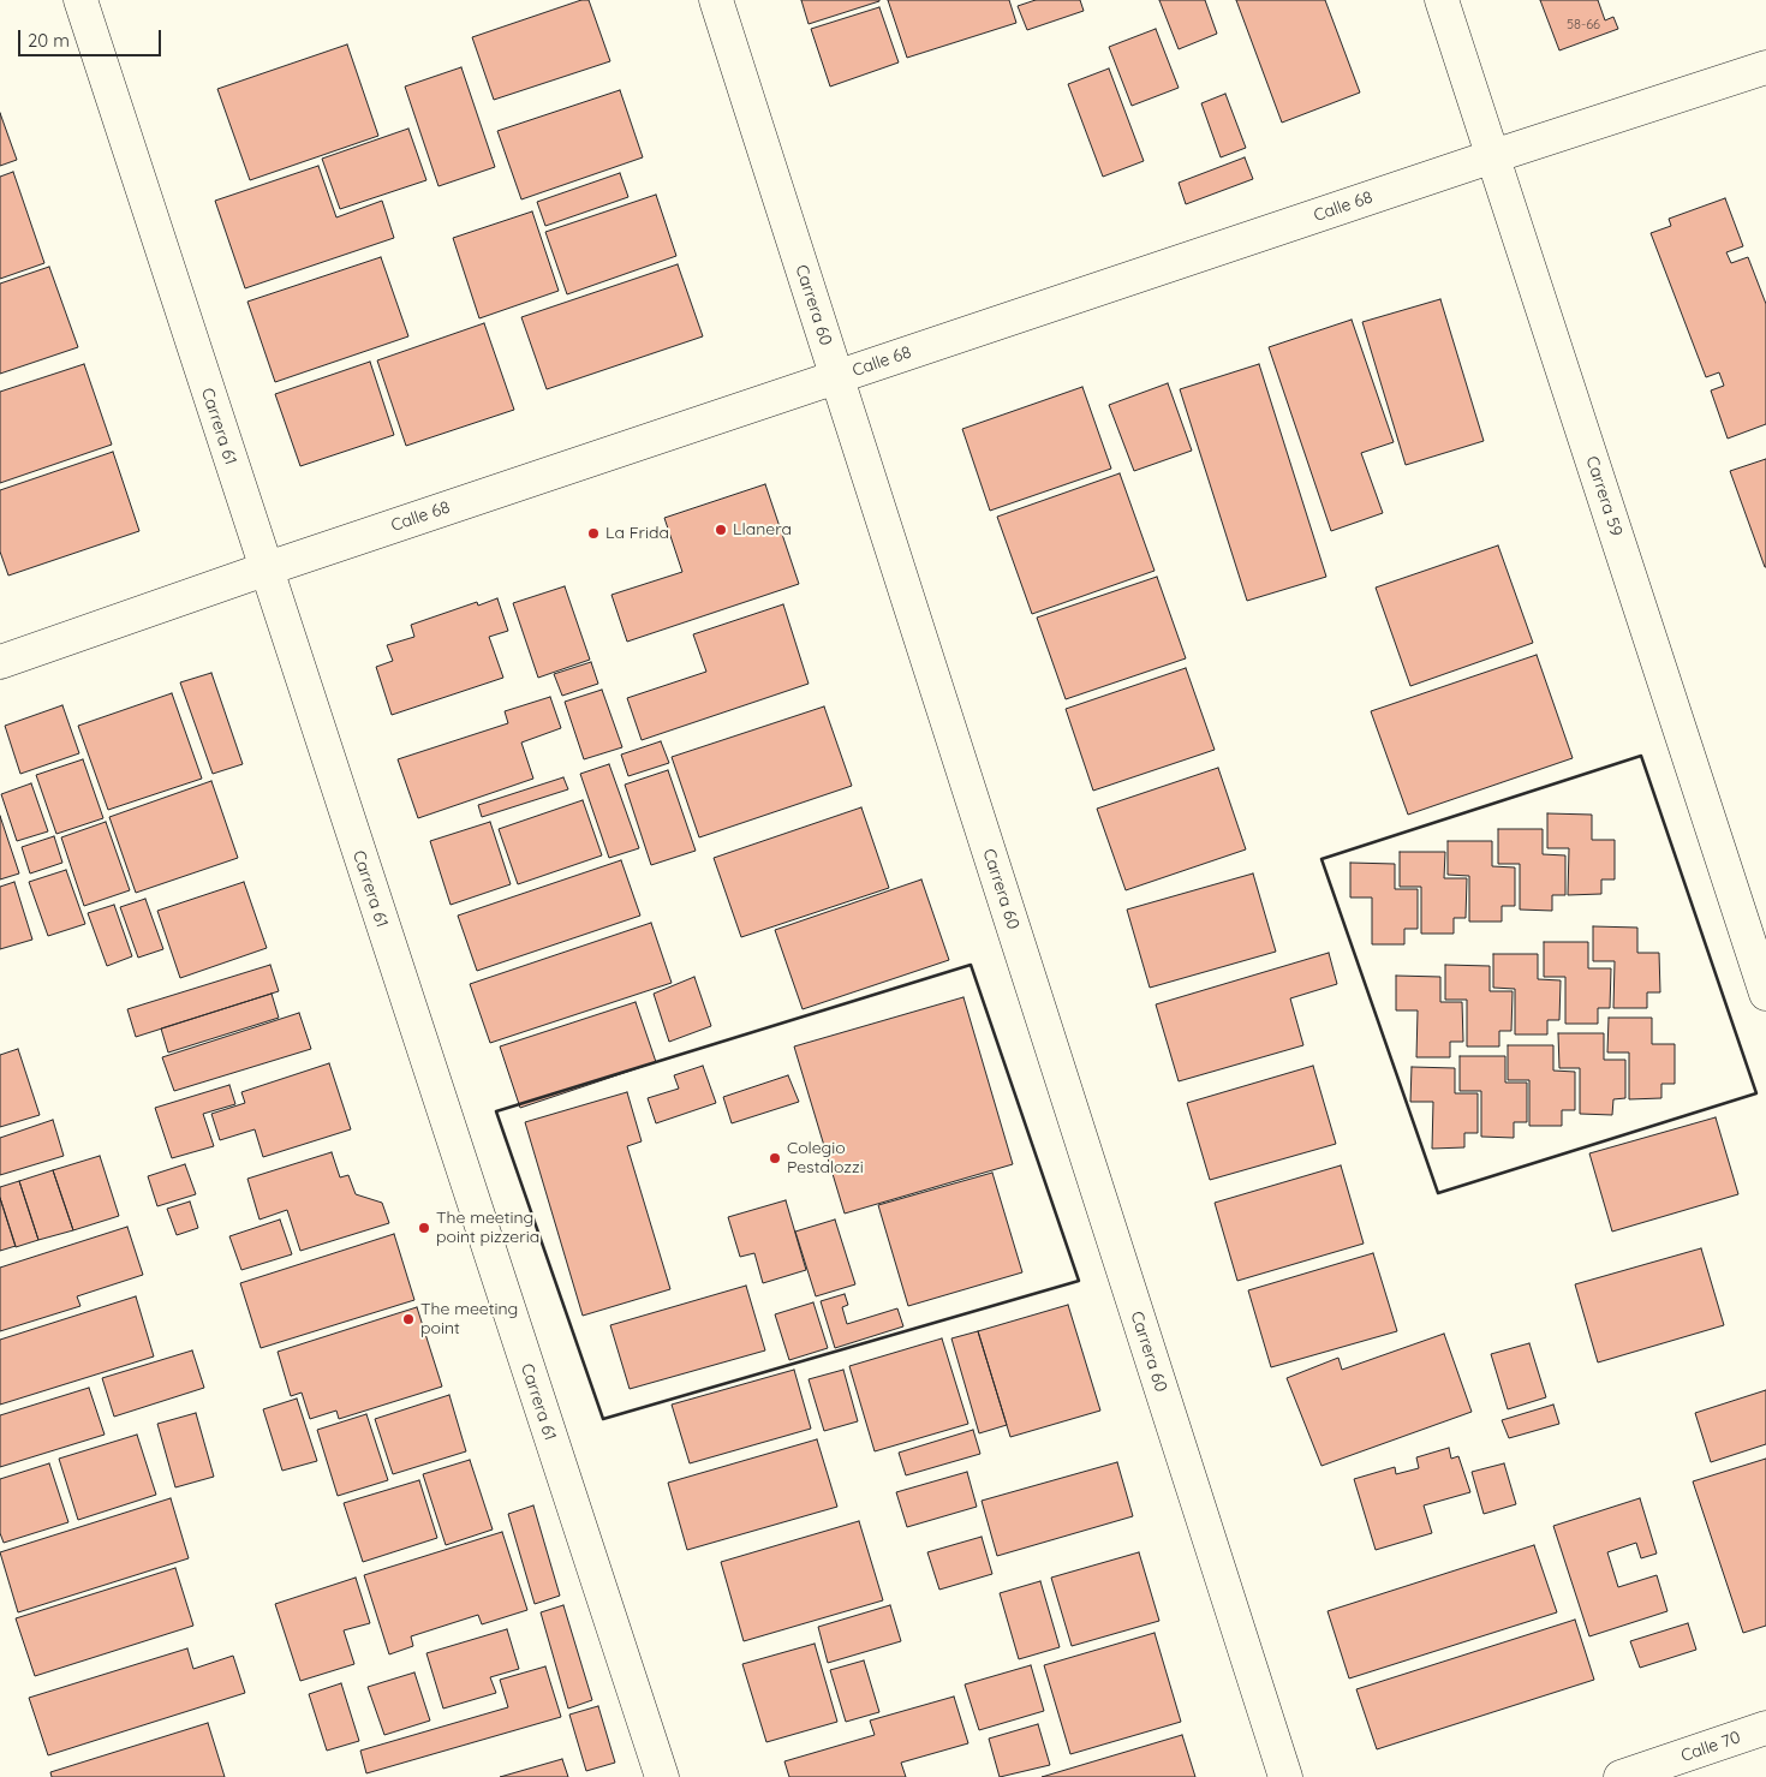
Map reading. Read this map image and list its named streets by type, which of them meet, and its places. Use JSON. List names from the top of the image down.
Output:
{
  "streets": {
    "street": [
      "Calle 68",
      "Carrera 60",
      "Carrera 61",
      "Carrera 59",
      "Calle 70"
    ]
  },
  "crossings": [
    ["Calle 68", "Carrera 60"],
    ["Calle 68", "Carrera 61"],
    ["Calle 68", "Carrera 59"]
  ],
  "places": [
    "Llanera",
    "La Frida",
    "Colegio Pestalozzi",
    "The meeting point pizzeria",
    "The meeting point"
  ],
  "house_numbers": ["58-66"],
  "scale_bar": "20 m"
}
